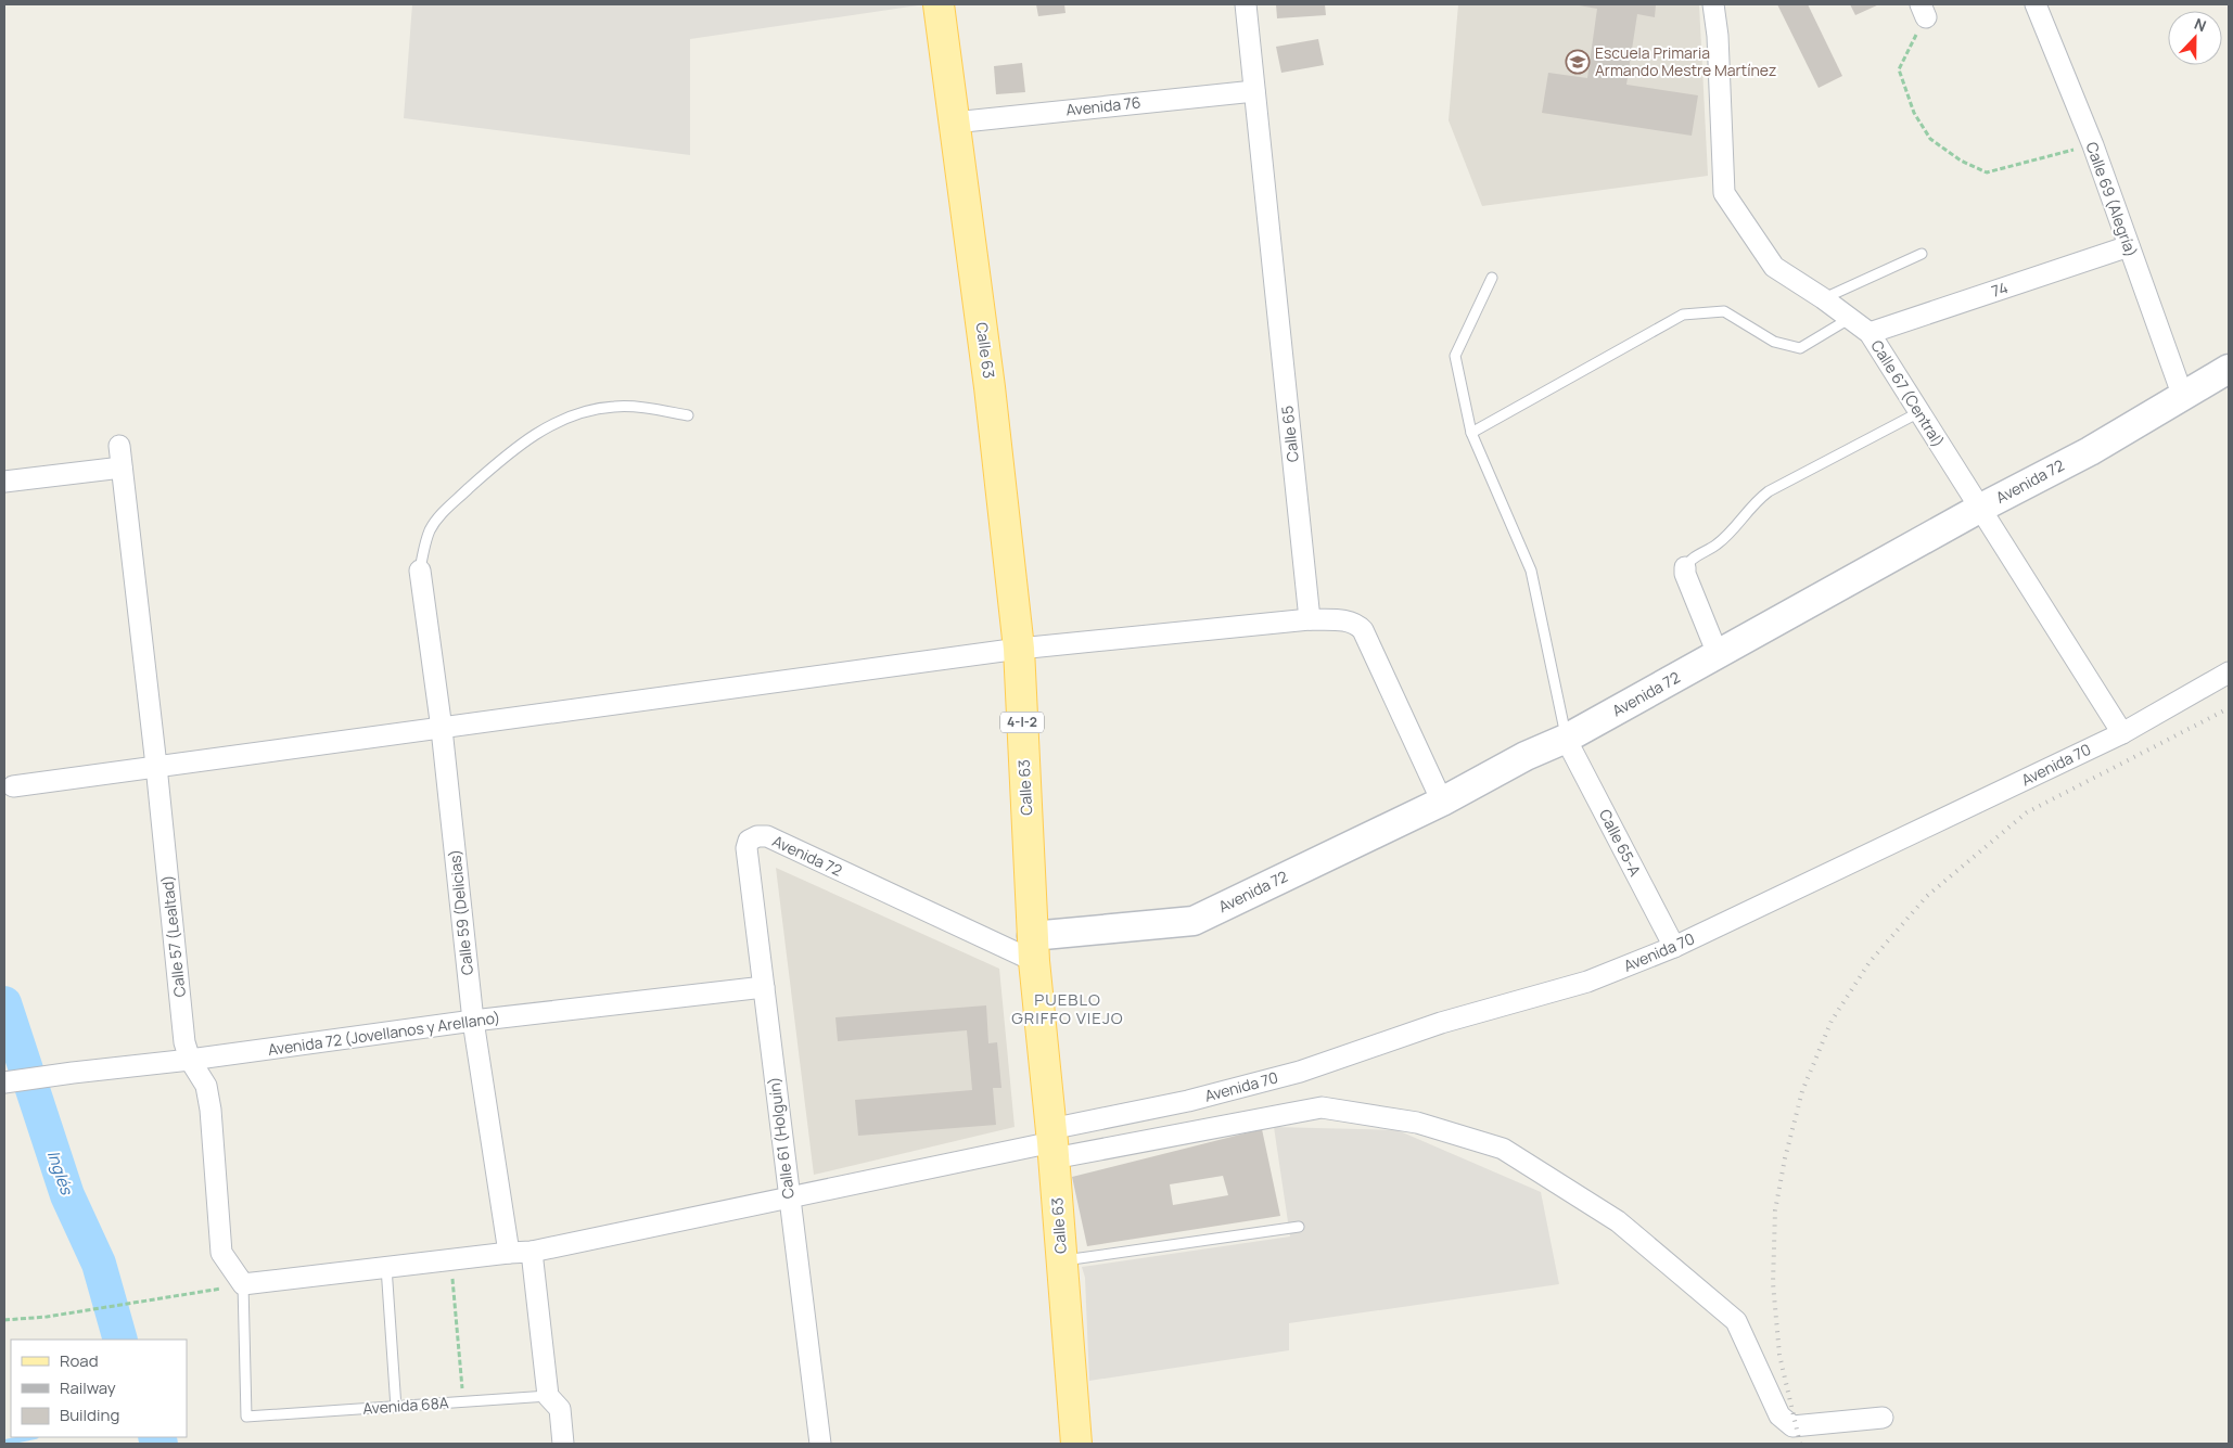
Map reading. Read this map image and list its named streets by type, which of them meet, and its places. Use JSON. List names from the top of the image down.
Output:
{
  "streets": {
    "main road": ["Calle 63", "4-I-2"],
    "street": [
      "Avenida 76",
      "Calle 69 (Alegría)",
      "74",
      "Calle 67 (Central)",
      "Calle 65",
      "Avenida 72",
      "Avenida 70",
      "Calle 65-A",
      "Calle 59 (Delicias)",
      "Calle 57 (Lealtad)",
      "Avenida 72 (Jovellanos y Arellano)",
      "Calle 61 (Holguín)"
    ],
    "lane": ["Avenida 68A"]
  },
  "crossings": [
    ["Avenida 76", "Calle 63"],
    ["Avenida 76", "Calle 65"],
    ["Calle 69 (Alegría)", "74"],
    ["Calle 69 (Alegría)", "Avenida 72"],
    ["74", "Calle 67 (Central)"],
    ["Calle 63", "Avenida 72"],
    ["Calle 63", "Avenida 70"],
    ["Calle 67 (Central)", "Avenida 72"],
    ["Calle 67 (Central)", "Avenida 70"],
    ["Avenida 72", "Calle 65-A"],
    ["Avenida 72", "Calle 61 (Holguín)"],
    ["Avenida 70", "Calle 65-A"],
    ["Calle 59 (Delicias)", "Avenida 72 (Jovellanos y Arellano)"],
    ["Calle 57 (Lealtad)", "Avenida 72 (Jovellanos y Arellano)"],
    ["Calle 57 (Lealtad)", "Avenida 68A"],
    ["Avenida 72 (Jovellanos y Arellano)", "Calle 61 (Holguín)"]
  ],
  "districts": ["PUEBLO GRIFFO VIEJO"],
  "water": ["Inglés"],
  "places": {
    "school or university": ["Escuela Primaria Armando Mestre Martínez"]
  },
  "legend": ["Road", "Railway", "Building"],
  "north": "top"
}
